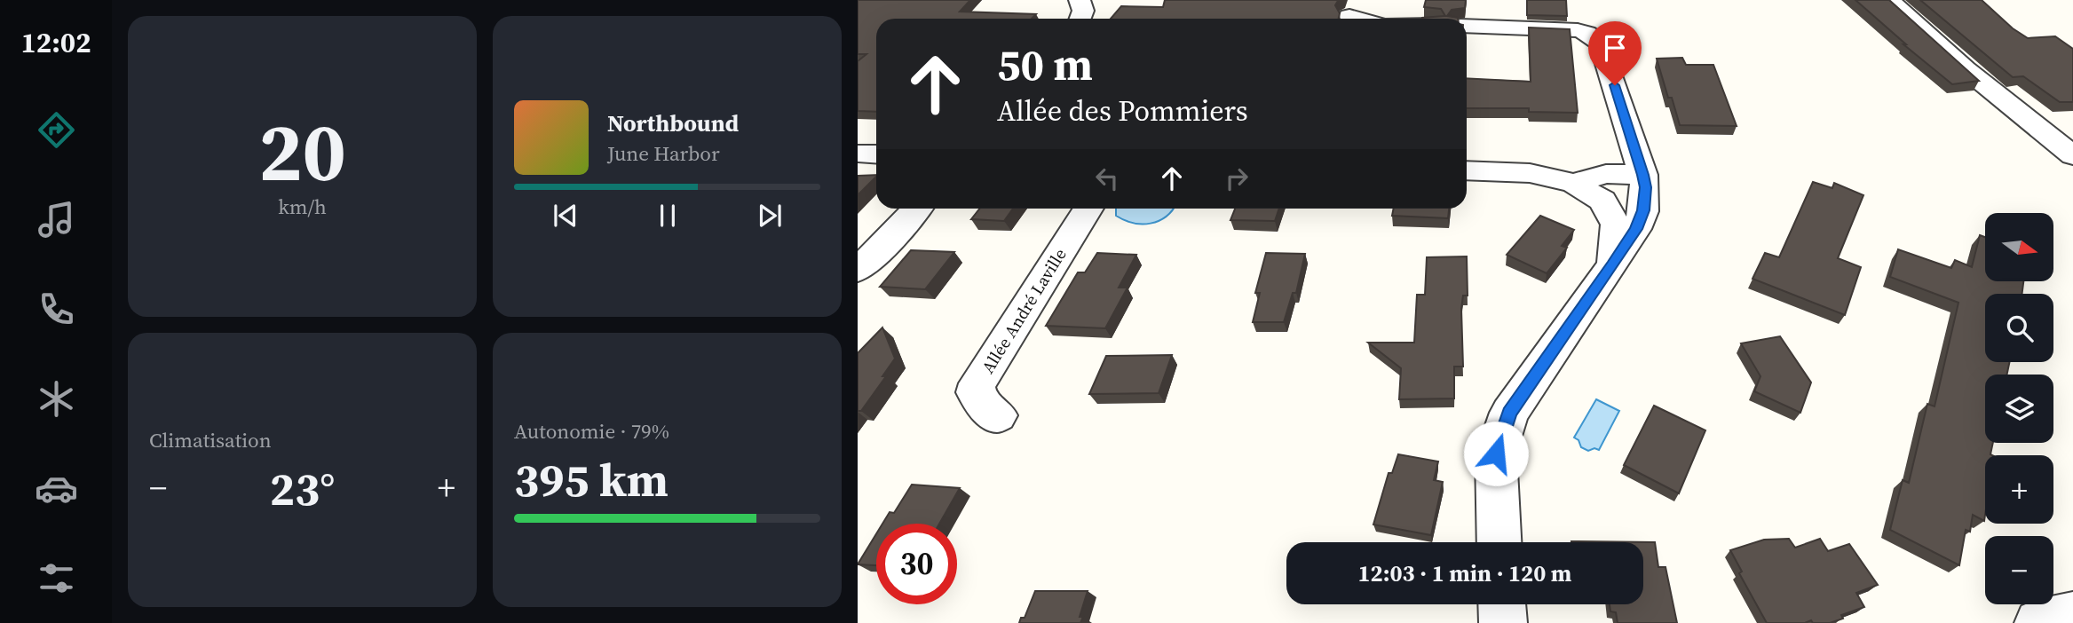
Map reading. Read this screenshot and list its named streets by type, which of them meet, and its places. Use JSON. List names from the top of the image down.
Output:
{
  "streets": {
    "street": ["Allée André Laville"]
  },
  "north": "right",
  "page": {
    "tabs": "12:02",
    "tile": [
      ["20", "km/h"],
      "Climatisation",
      ["Autonomie · 79%", "395 km"]
    ],
    "turn": ["50 m", "Allée des Pommiers"],
    "song": ["Northbound", "June Harbor"],
    "map_buttons": ["+", "−"],
    "heat": ["−", "23°", "+"],
    "limit": "30",
    "trip": "12:03 · 1 min · 120 m"
  }
}
